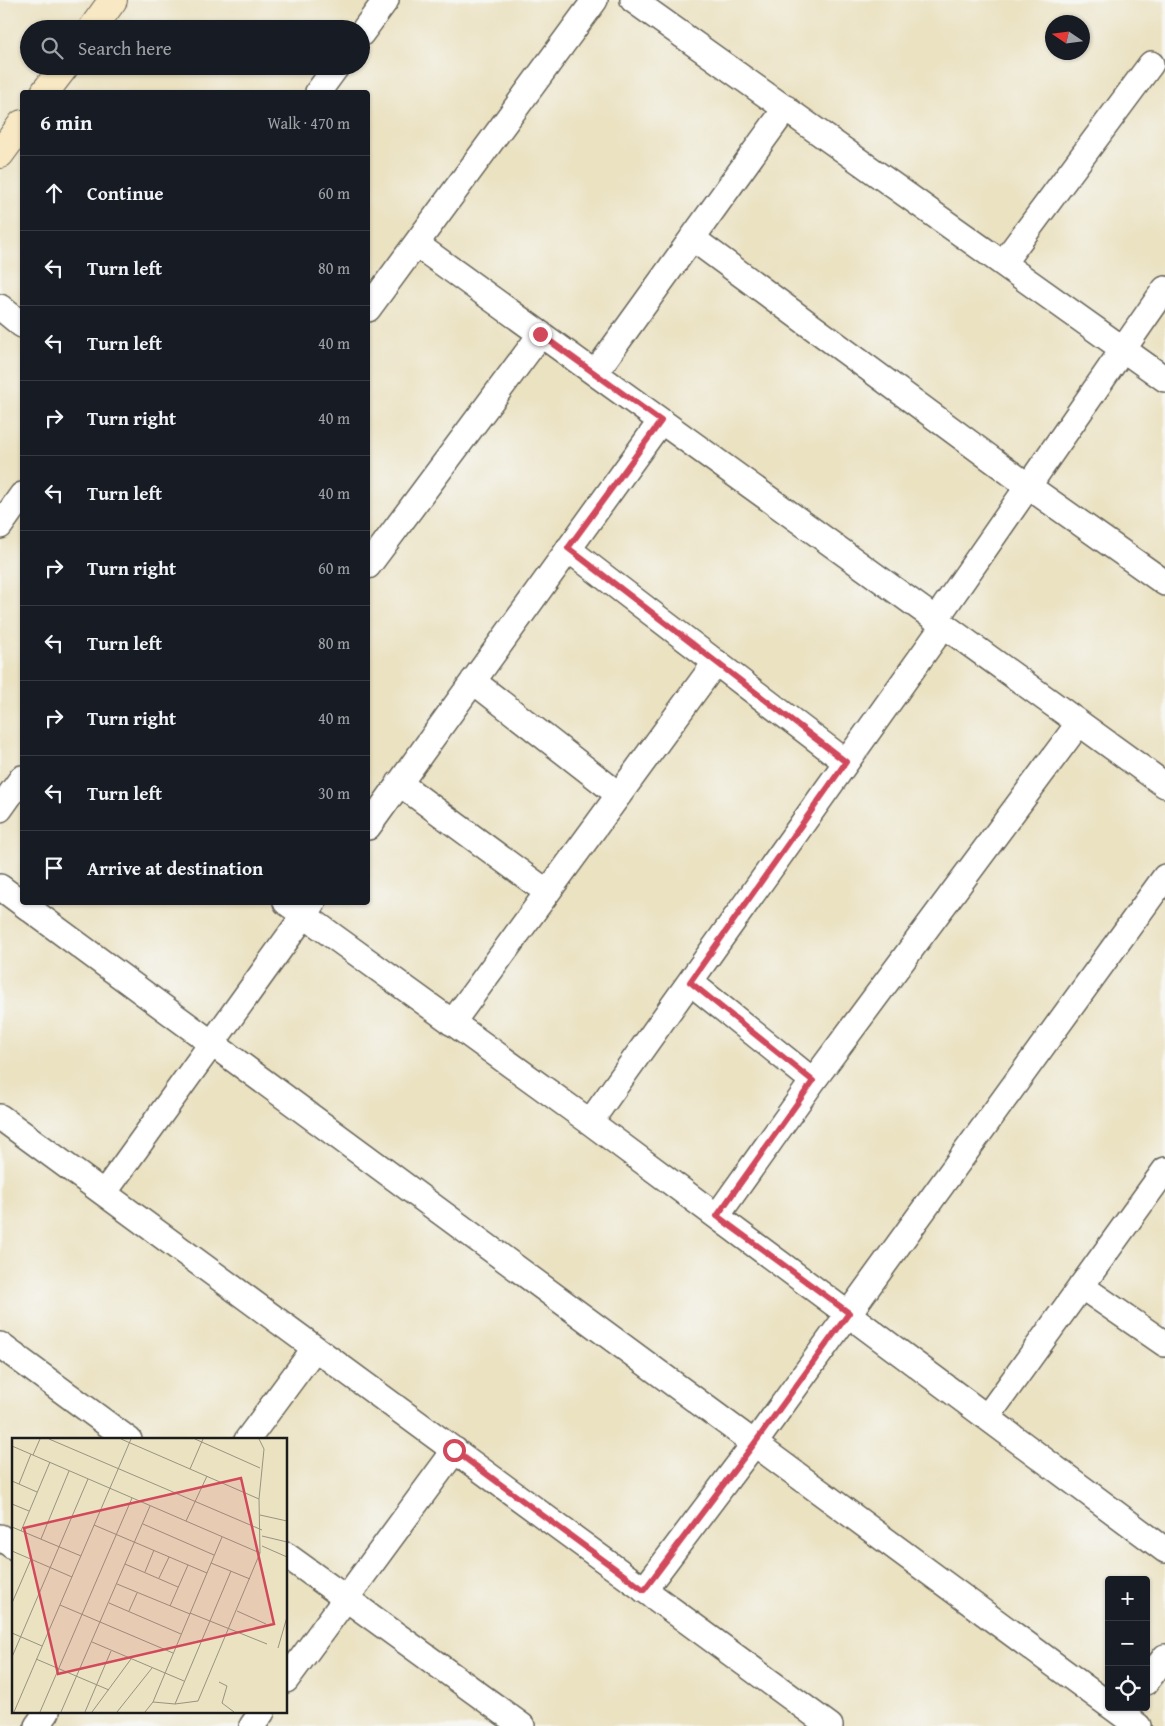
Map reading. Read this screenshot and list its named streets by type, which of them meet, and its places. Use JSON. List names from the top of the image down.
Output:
{
  "north": "left",
  "page": {
    "search": "Search here",
    "heading": ["6 min", "Walk · 470 m"],
    "list": [
      ["Continue", "60 m"],
      ["Turn left", "80 m"],
      ["Turn left", "40 m"],
      ["Turn right", "40 m"],
      ["Turn left", "40 m"],
      ["Turn right", "60 m"],
      ["Turn left", "80 m"],
      ["Turn right", "40 m"],
      ["Turn left", "30 m"],
      "Arrive at destination"
    ],
    "map_buttons": ["+", "−"]
  }
}
